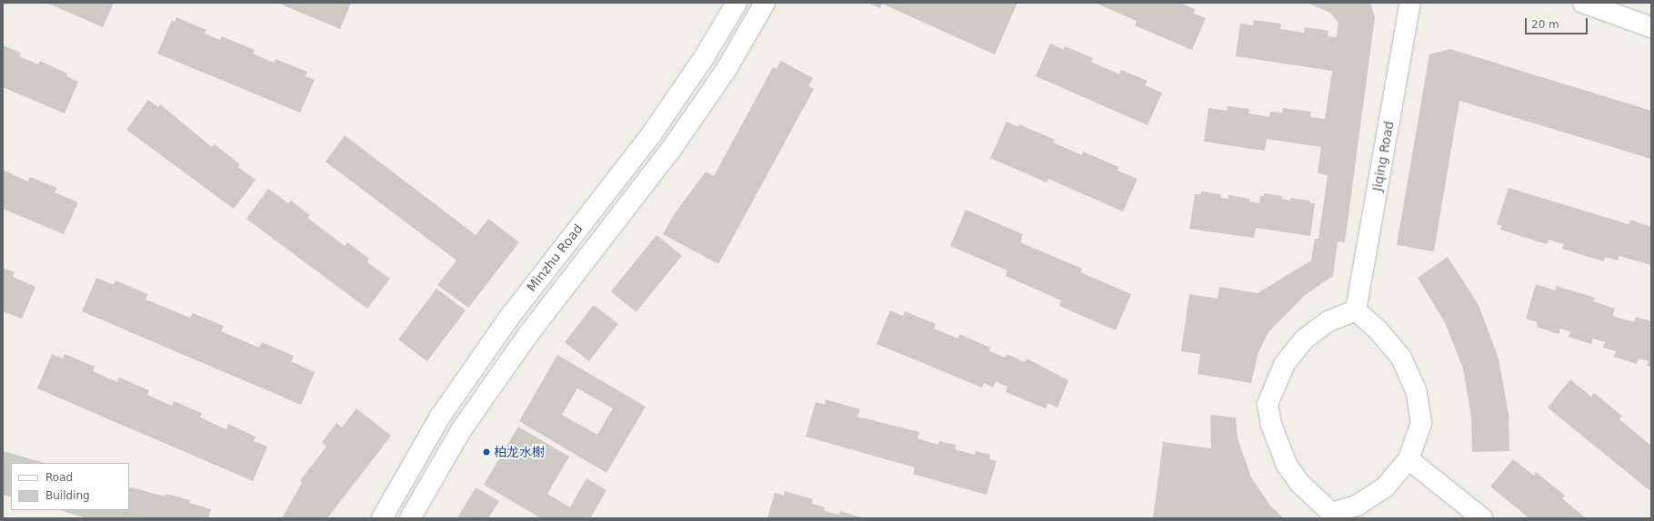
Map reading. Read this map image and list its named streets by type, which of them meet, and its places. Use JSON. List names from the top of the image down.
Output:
{
  "streets": {
    "main road": ["Jiqing Road", "Minzhu Road"]
  },
  "places": ["柏龙水榭"],
  "legend": ["Road", "Building"],
  "scale_bar": "20 m"
}
